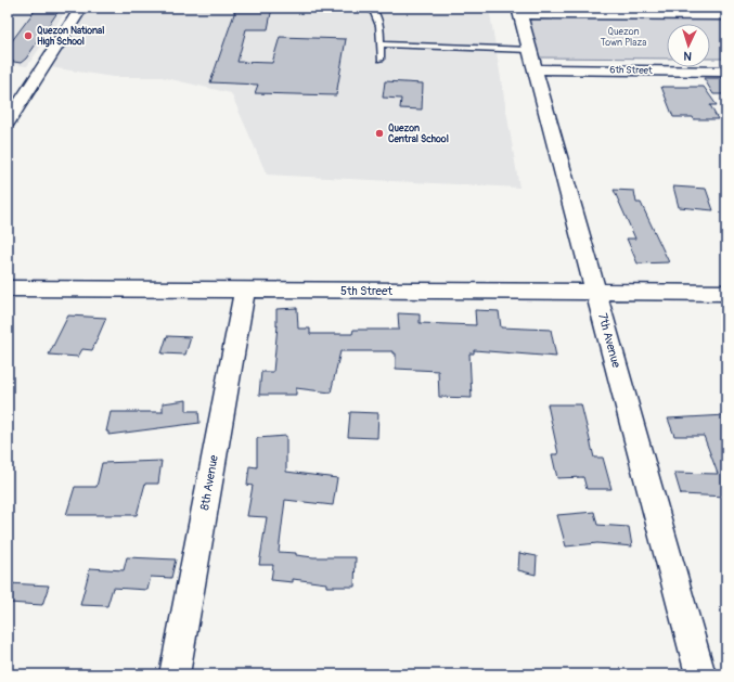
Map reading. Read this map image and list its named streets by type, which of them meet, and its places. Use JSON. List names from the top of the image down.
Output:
{
  "streets": {
    "street": [
      "6th Street",
      "5th Street",
      "7th Avenue",
      "8th Avenue"
    ]
  },
  "crossings": [
    ["6th Street", "7th Avenue"],
    ["5th Street", "7th Avenue"],
    ["5th Street", "8th Avenue"]
  ],
  "parks": ["Quezon Town Plaza"],
  "places": ["Quezon National High School", "Quezon Central School"],
  "north": "bottom"
}
